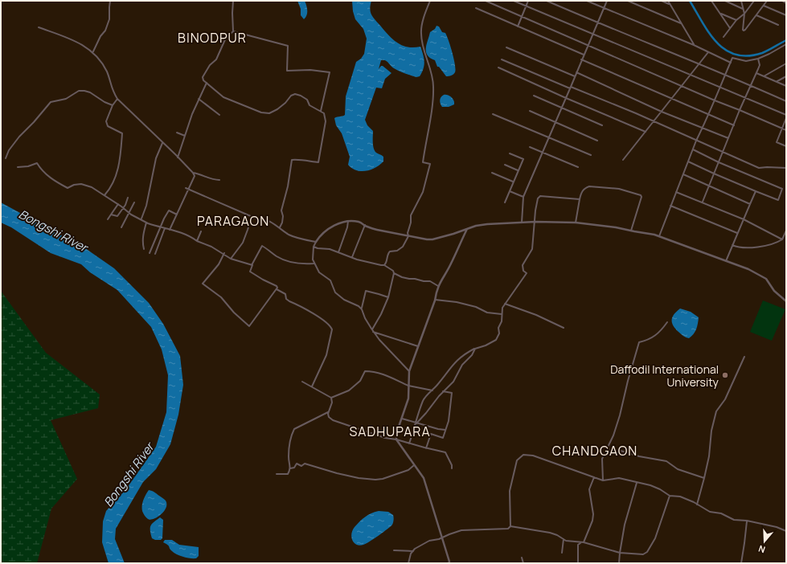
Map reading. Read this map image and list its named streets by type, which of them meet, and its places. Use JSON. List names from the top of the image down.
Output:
{
  "districts": [
    "BINODPUR",
    "PARAGAON",
    "SADHUPARA",
    "CHANDGAON"
  ],
  "water": ["Bongshi River"],
  "places": ["Daffodil International University"],
  "north": "bottom"
}
